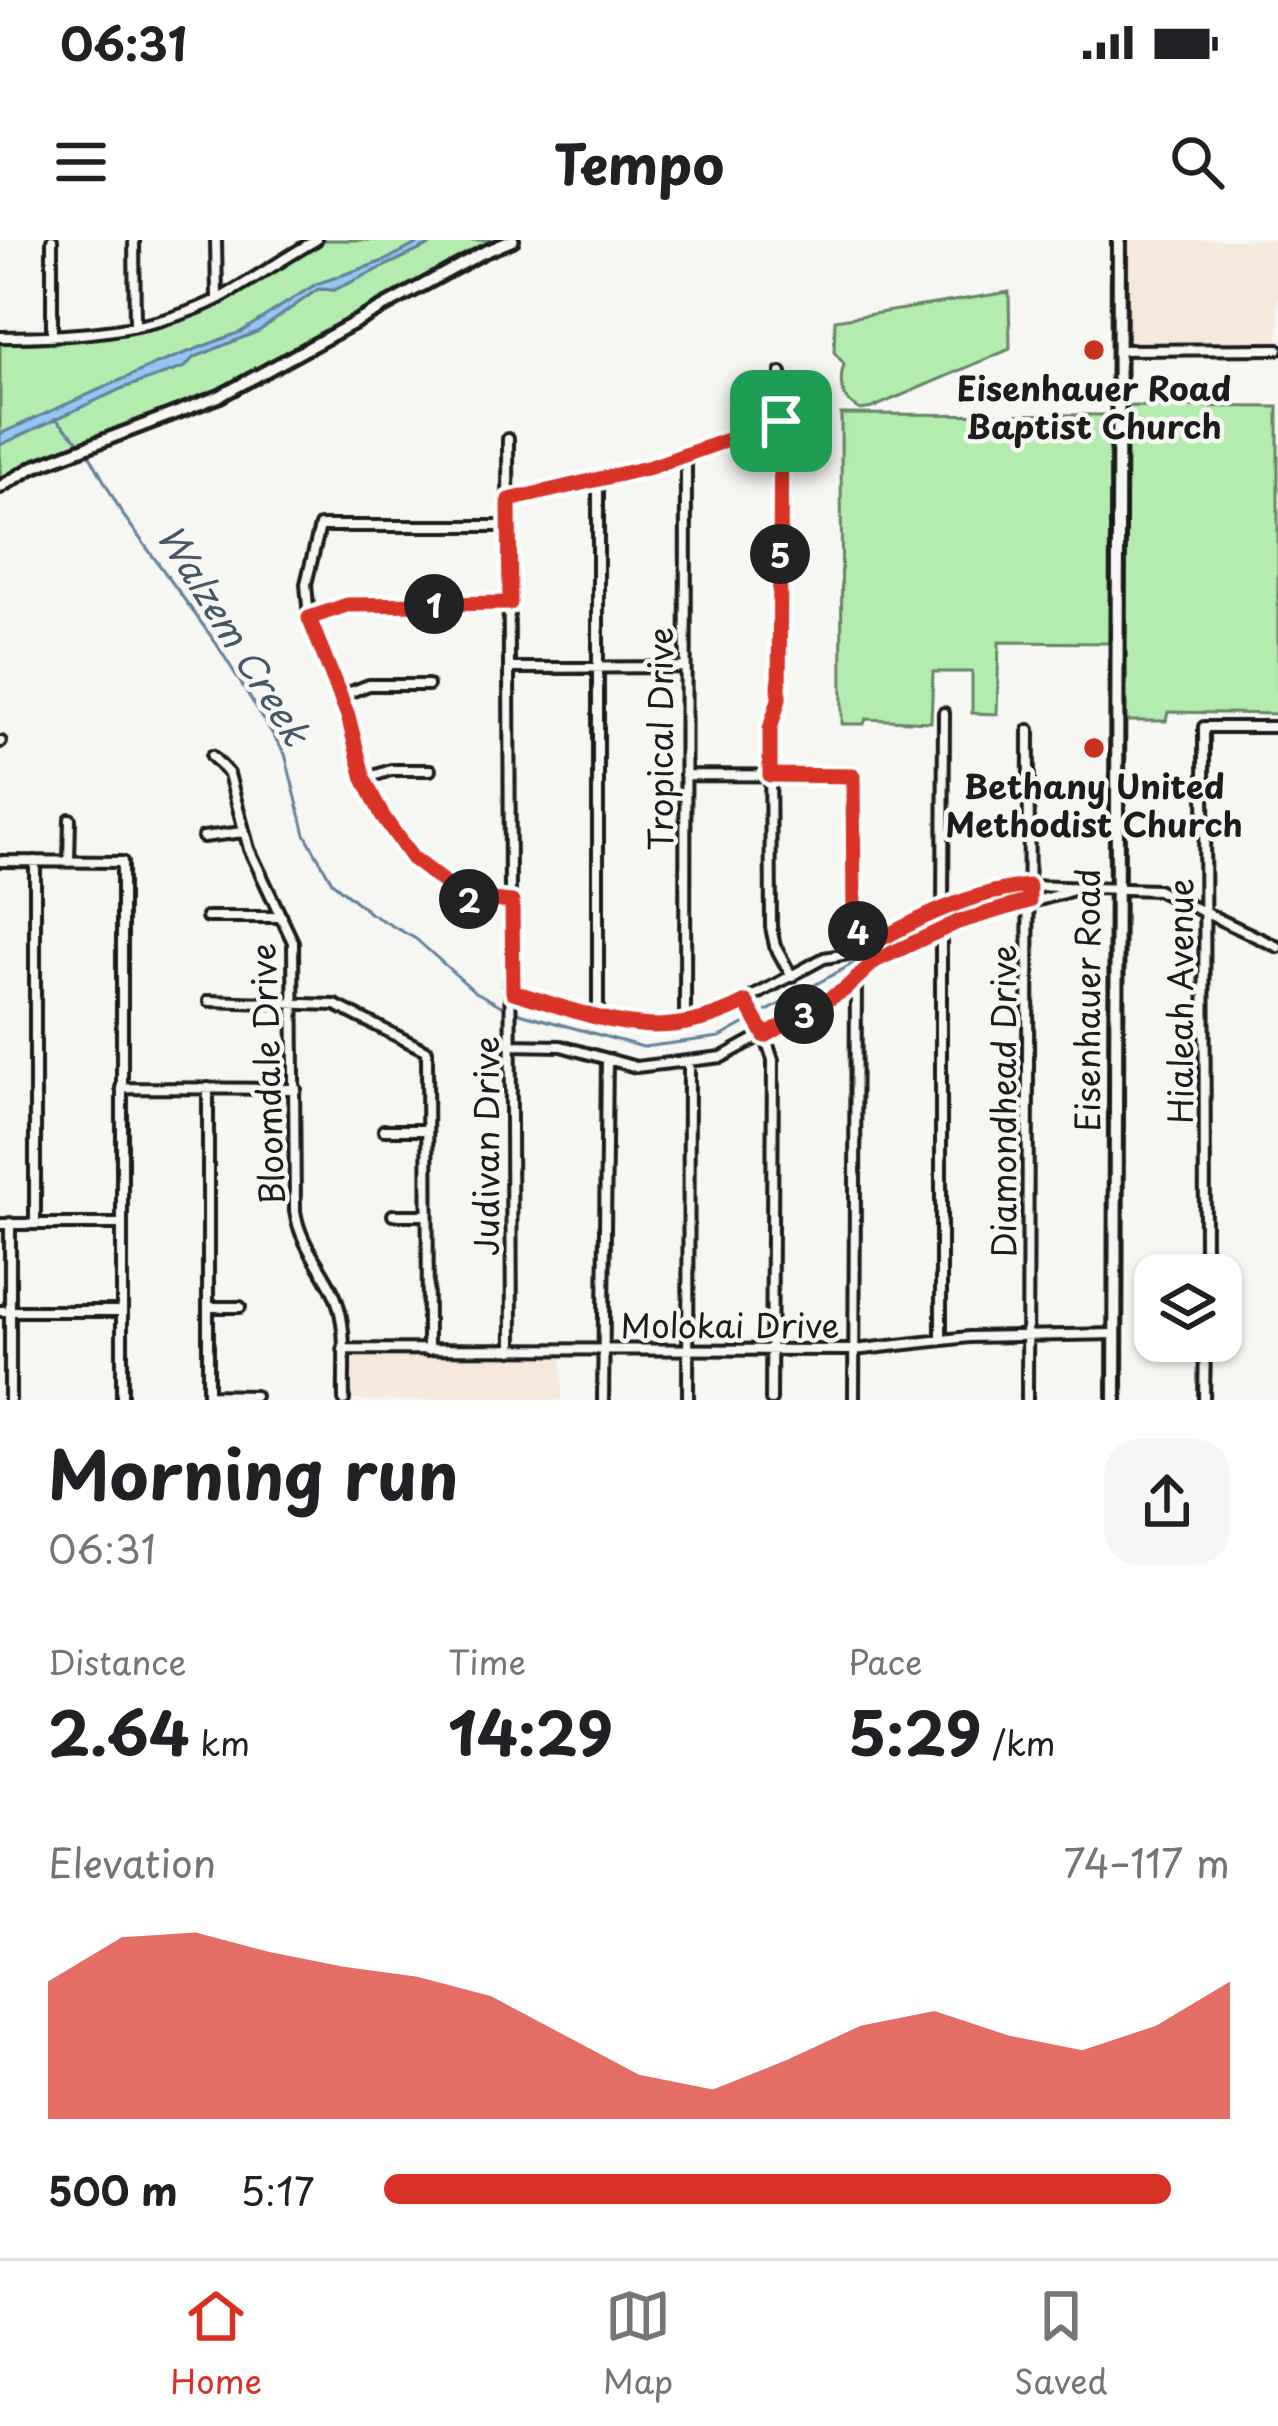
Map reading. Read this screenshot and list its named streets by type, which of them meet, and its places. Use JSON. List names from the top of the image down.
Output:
{
  "streets": {
    "main road": ["Eisenhauer Road"],
    "street": [
      "Tropical Drive",
      "Hialeah Avenue",
      "Bloomdale Drive",
      "Diamondhead Drive",
      "Judivan Drive",
      "Molokai Drive"
    ]
  },
  "crossings": [
    ["Eisenhauer Road", "Molokai Drive"],
    ["Bloomdale Drive", "Molokai Drive"],
    ["Diamondhead Drive", "Molokai Drive"],
    ["Judivan Drive", "Molokai Drive"]
  ],
  "water": ["Walzem Creek"],
  "places": ["Eisenhauer Road Baptist Church", "Bethany United Methodist Church"],
  "page": {
    "status": "06:31",
    "header": "Tempo",
    "pins": [
      "5",
      "1",
      "2",
      "4",
      "3"
    ],
    "heading": ["Morning run", "06:31"],
    "stats": [
      ["Distance", "2.64 km"],
      ["Time", "14:29"],
      ["Pace", "5:29 /km"]
    ],
    "chart": ["Elevation", "74–117 m"],
    "list": [
      {
        "name": "500 m",
        "note": "5:17"
      }
    ],
    "tabs": ["Home", "Map", "Saved"]
  }
}
